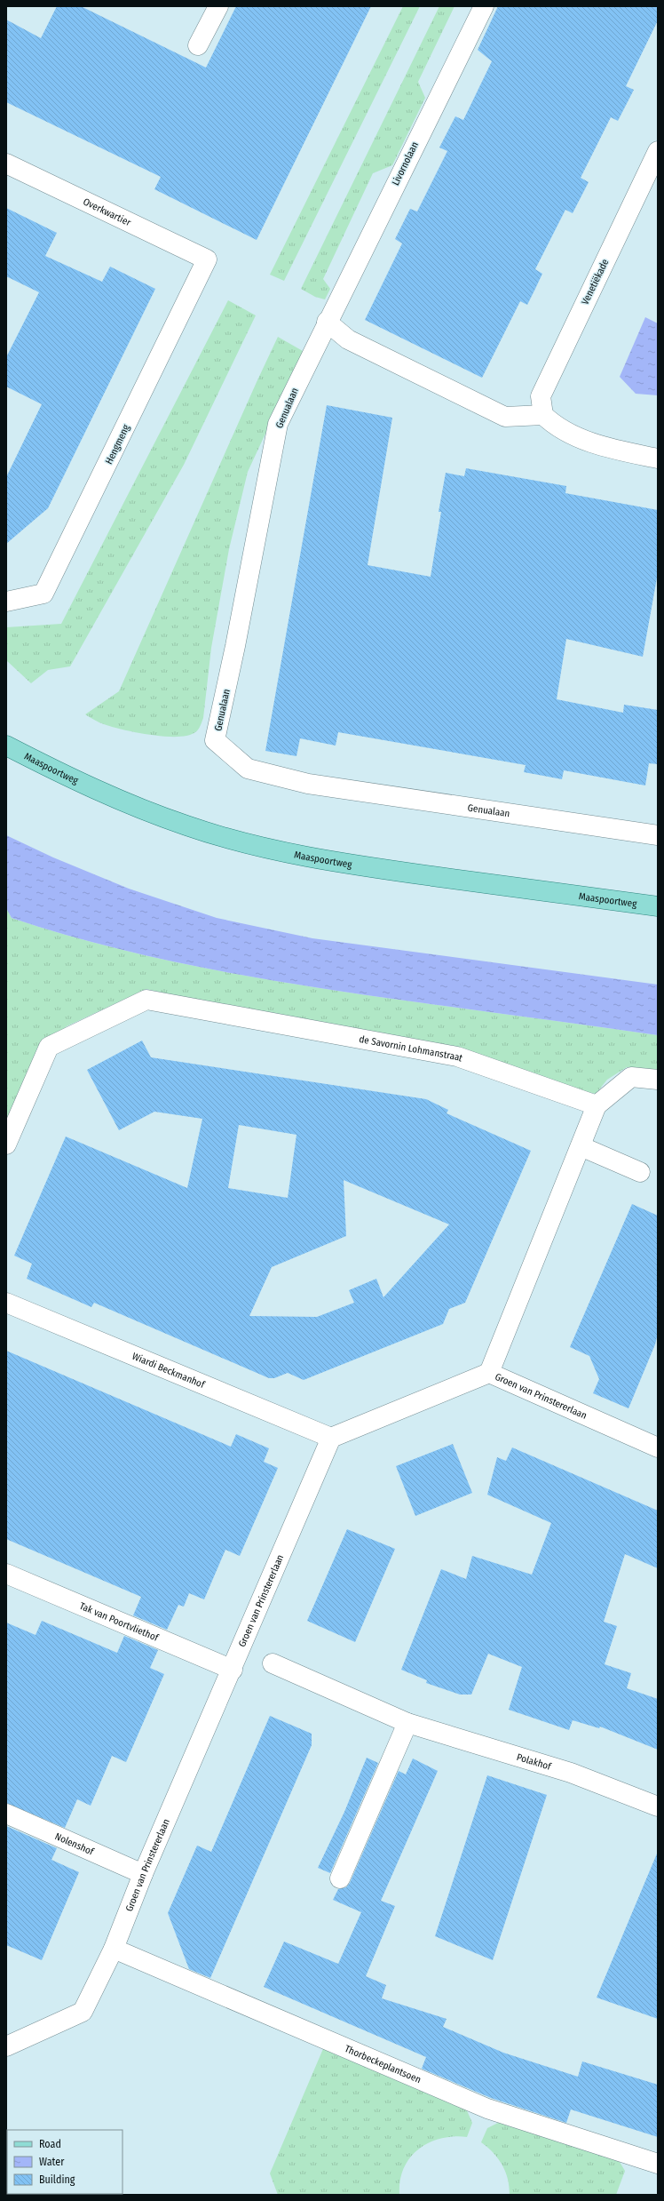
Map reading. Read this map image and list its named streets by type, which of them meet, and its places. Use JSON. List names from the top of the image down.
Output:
{
  "streets": {
    "main road": ["Maaspoortweg"],
    "street": [
      "Livornolaan",
      "Overkwartier",
      "Venetiëkade",
      "Genualaan",
      "Hengmeng",
      "de Savornin Lohmanstraat",
      "Wiardi Beckmanhof",
      "Groen van Prinstererlaan",
      "Tak van Poortvliethof",
      "Polakhof",
      "Nolenshof",
      "Thorbeckeplantsoen"
    ]
  },
  "crossings": [
    ["Livornolaan", "Genualaan"],
    ["Overkwartier", "Hengmeng"],
    ["Wiardi Beckmanhof", "Groen van Prinstererlaan"],
    ["Groen van Prinstererlaan", "Tak van Poortvliethof"],
    ["Groen van Prinstererlaan", "Nolenshof"],
    ["Groen van Prinstererlaan", "Thorbeckeplantsoen"]
  ],
  "legend": ["Road", "Water", "Building"]
}
